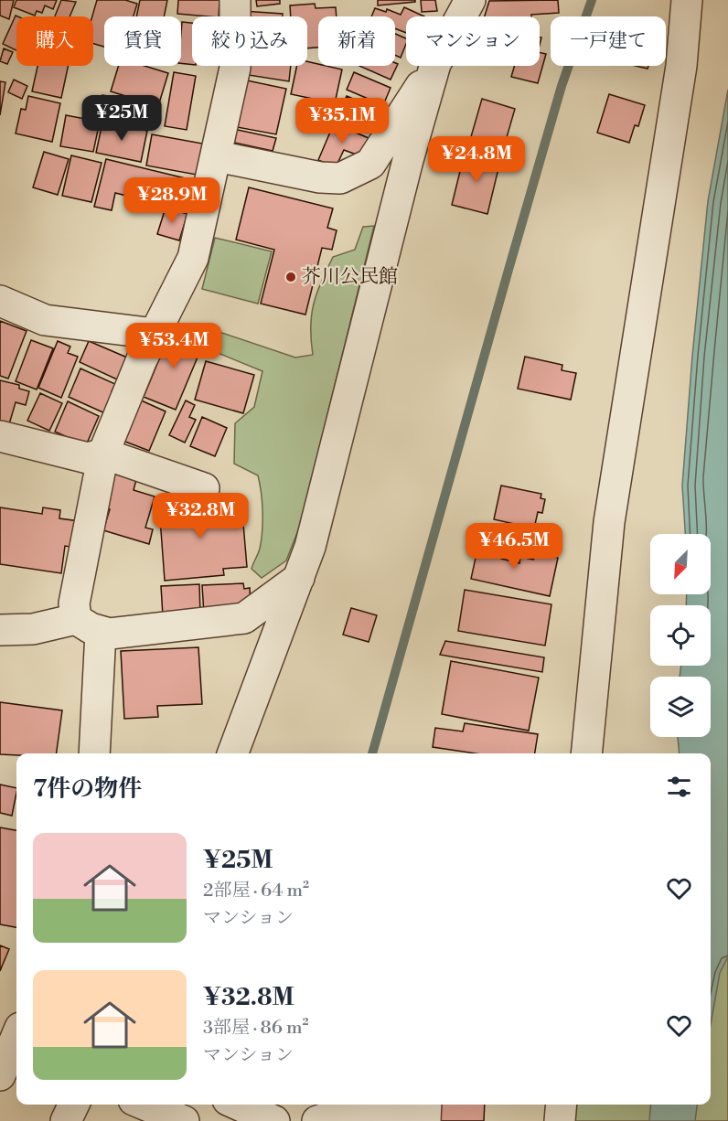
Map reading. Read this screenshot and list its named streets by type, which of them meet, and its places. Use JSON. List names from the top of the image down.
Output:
{
  "places": ["芥川公民館"],
  "north": "bottom left",
  "page": {
    "chip": [
      "購入",
      "賃貸",
      "絞り込み",
      "新着",
      "マンション",
      "一戸建て"
    ],
    "price": [
      "¥25M",
      "¥35.1M",
      "¥24.8M",
      "¥28.9M",
      "¥53.4M",
      "¥32.8M",
      "¥46.5M"
    ],
    "heading": "7件の物件",
    "list": [
      {
        "name": "¥25M",
        "note": "2部屋 · 64 m² · マンション"
      },
      {
        "name": "¥32.8M",
        "note": "3部屋 · 86 m² · マンション"
      }
    ]
  }
}
